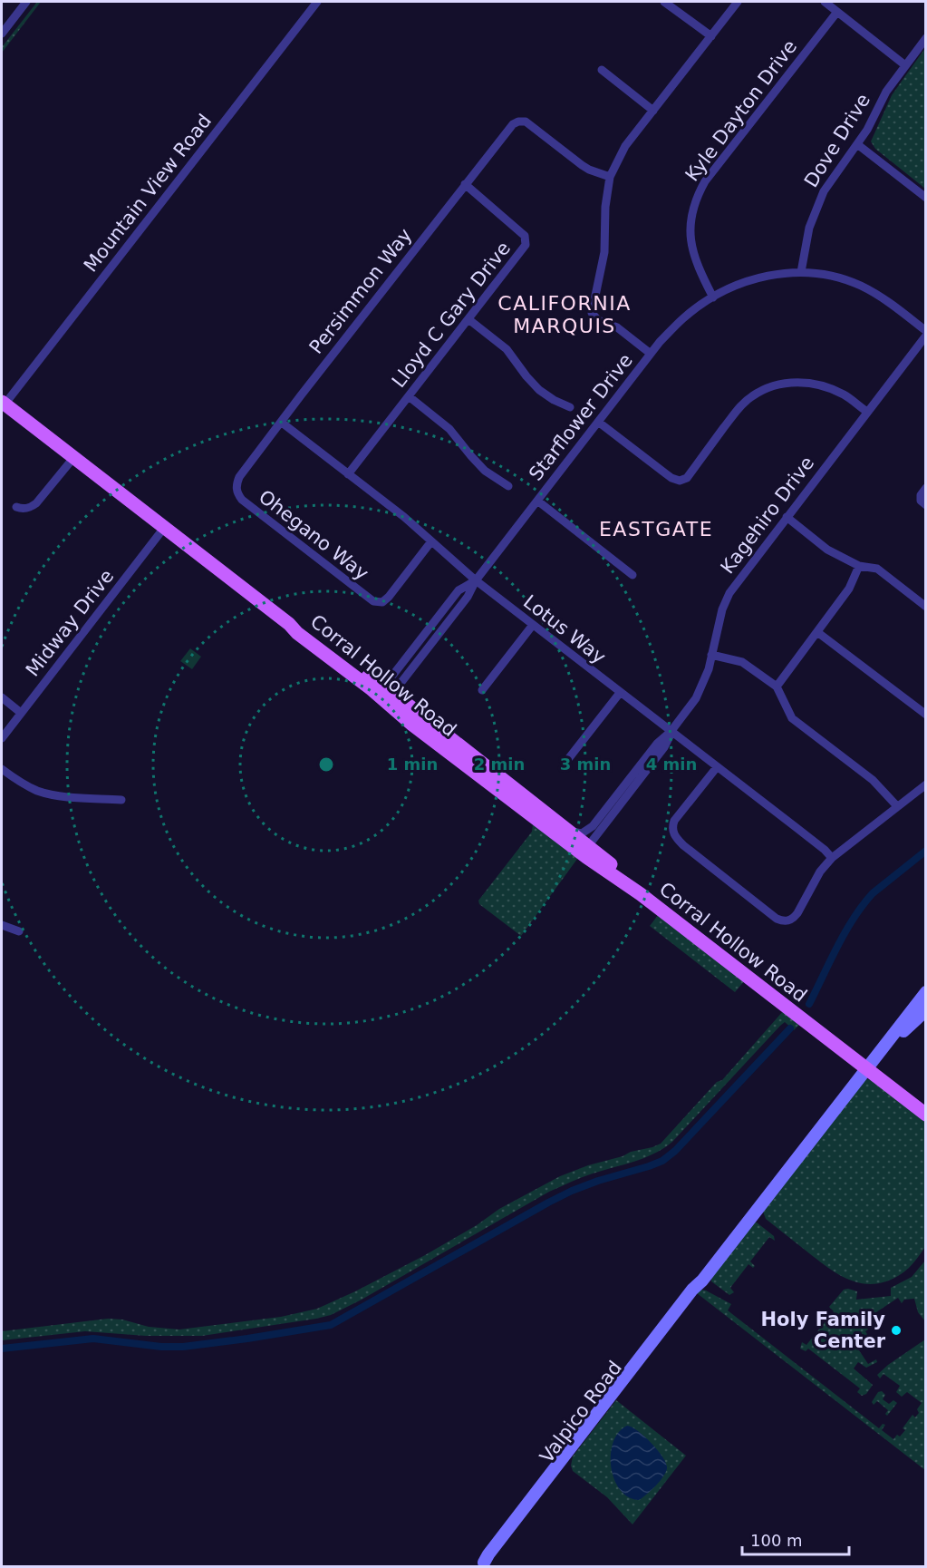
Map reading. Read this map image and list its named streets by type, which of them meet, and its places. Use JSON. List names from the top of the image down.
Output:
{
  "streets": {
    "main road": ["Corral Hollow Road", "Valpico Road"],
    "street": [
      "Kyle Dayton Drive",
      "Dove Drive",
      "Mountain View Road",
      "Persimmon Way",
      "Lloyd C Gary Drive",
      "Starflower Drive",
      "Kagehiro Drive",
      "Ohegano Way",
      "Midway Drive",
      "Lotus Way"
    ]
  },
  "crossings": [
    ["Kyle Dayton Drive", "Starflower Drive"],
    ["Dove Drive", "Starflower Drive"],
    ["Mountain View Road", "Corral Hollow Road"],
    ["Persimmon Way", "Lloyd C Gary Drive"],
    ["Persimmon Way", "Ohegano Way"],
    ["Persimmon Way", "Lotus Way"],
    ["Lloyd C Gary Drive", "Lotus Way"],
    ["Starflower Drive", "Lotus Way"],
    ["Starflower Drive", "Corral Hollow Road"],
    ["Kagehiro Drive", "Lotus Way"],
    ["Ohegano Way", "Lotus Way"],
    ["Midway Drive", "Corral Hollow Road"],
    ["Corral Hollow Road", "Valpico Road"]
  ],
  "districts": ["CALIFORNIA MARQUIS", "EASTGATE"],
  "places": ["Holy Family Center"],
  "scale_bar": "100 m",
  "rings": [
    "1 min",
    "2 min",
    "3 min",
    "4 min"
  ]
}
